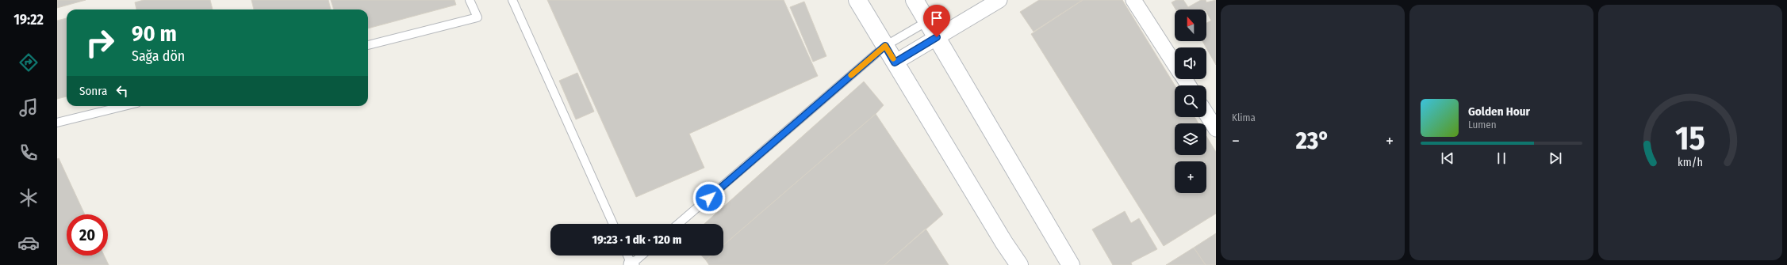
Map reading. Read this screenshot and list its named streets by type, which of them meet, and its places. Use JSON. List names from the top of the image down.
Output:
{
  "north": "top",
  "page": {
    "tabs": "19:22",
    "tile": "Klima",
    "map_buttons": "+",
    "turn": ["90 m", "Sağa dön"],
    "then": "Sonra",
    "song": ["Golden Hour", "Lumen"],
    "heat": ["−", "23°", "+"],
    "limit": "20",
    "trip": "19:23 · 1 dk · 120 m",
    "gauge": ["15", "km/h"]
  }
}
